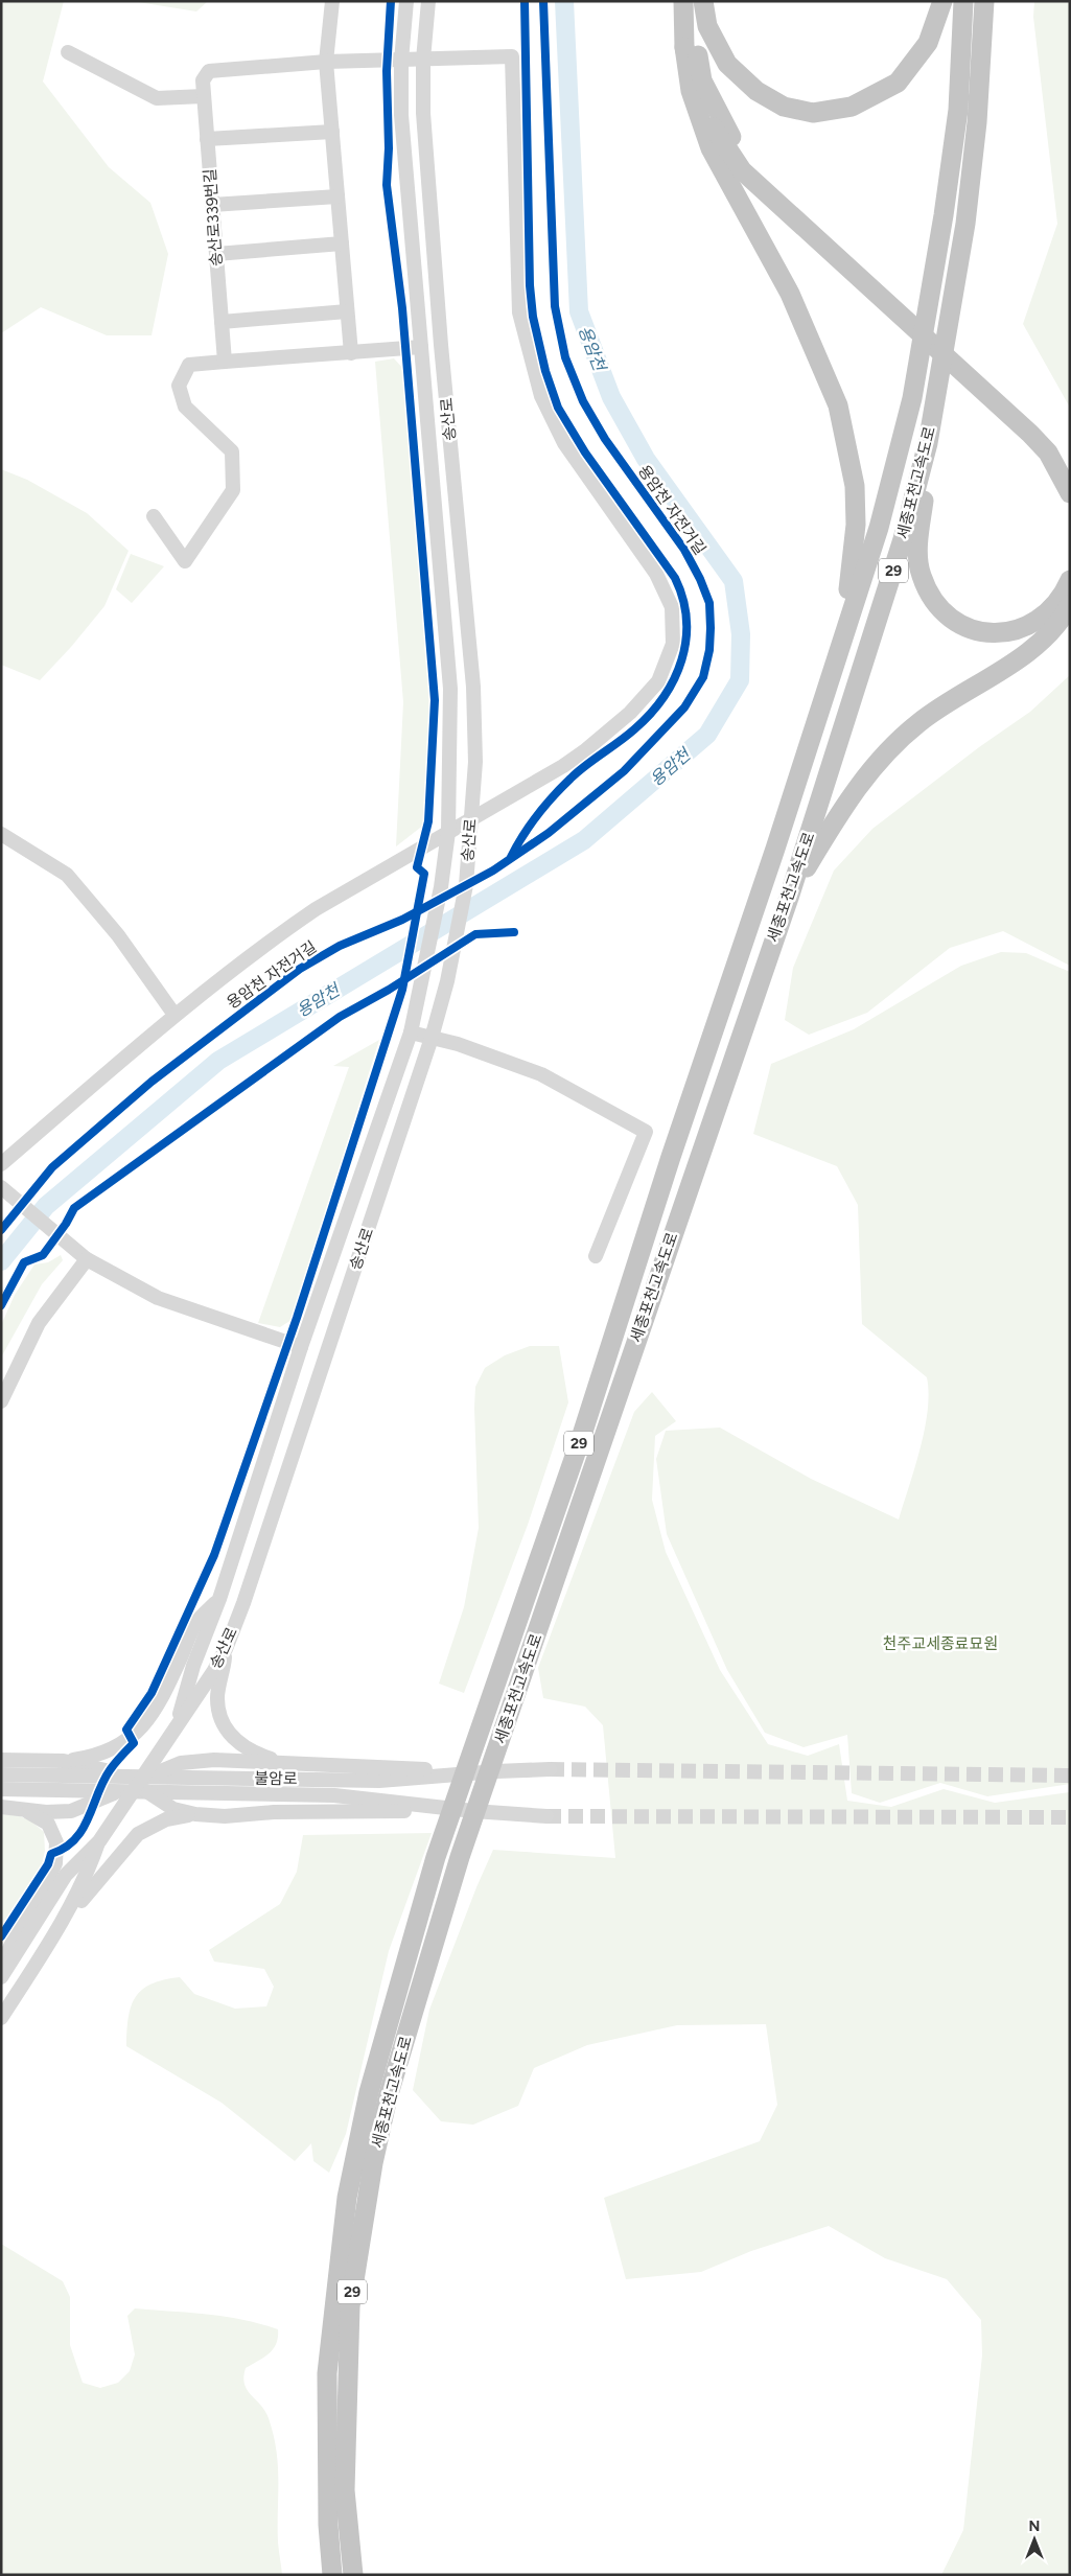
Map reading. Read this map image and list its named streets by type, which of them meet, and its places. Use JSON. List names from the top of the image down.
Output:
{
  "streets": {
    "highway": ["세종포천고속도로", "29"],
    "street": ["송산로339번길", "송산로", "불암로"],
    "cycle path": ["용암천 자전거길"]
  },
  "crossings": [
    ["송산로339번길", "송산로"]
  ],
  "water": ["용암천"],
  "parks": ["천주교세종료묘원"],
  "north": "top"
}
